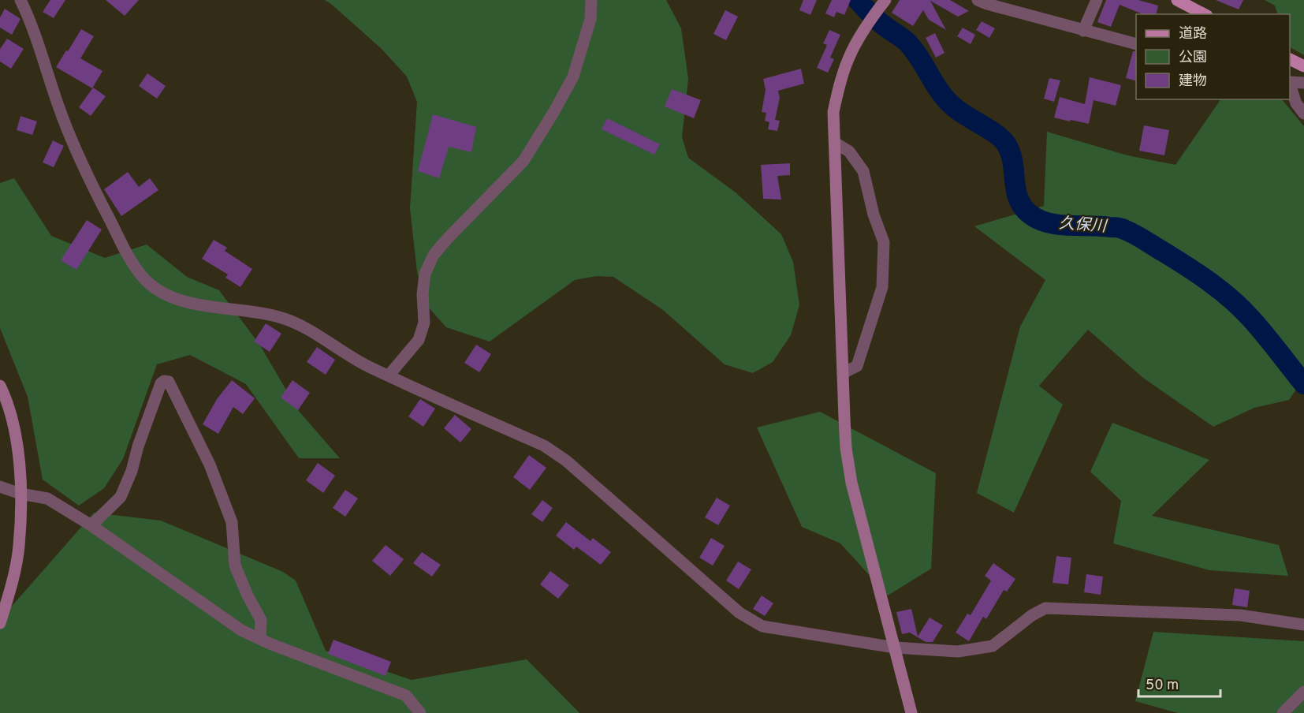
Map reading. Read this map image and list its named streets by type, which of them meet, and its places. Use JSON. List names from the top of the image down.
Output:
{
  "water": ["久保川"],
  "legend": ["道路", "公園", "建物"],
  "scale_bar": "50 m"
}
